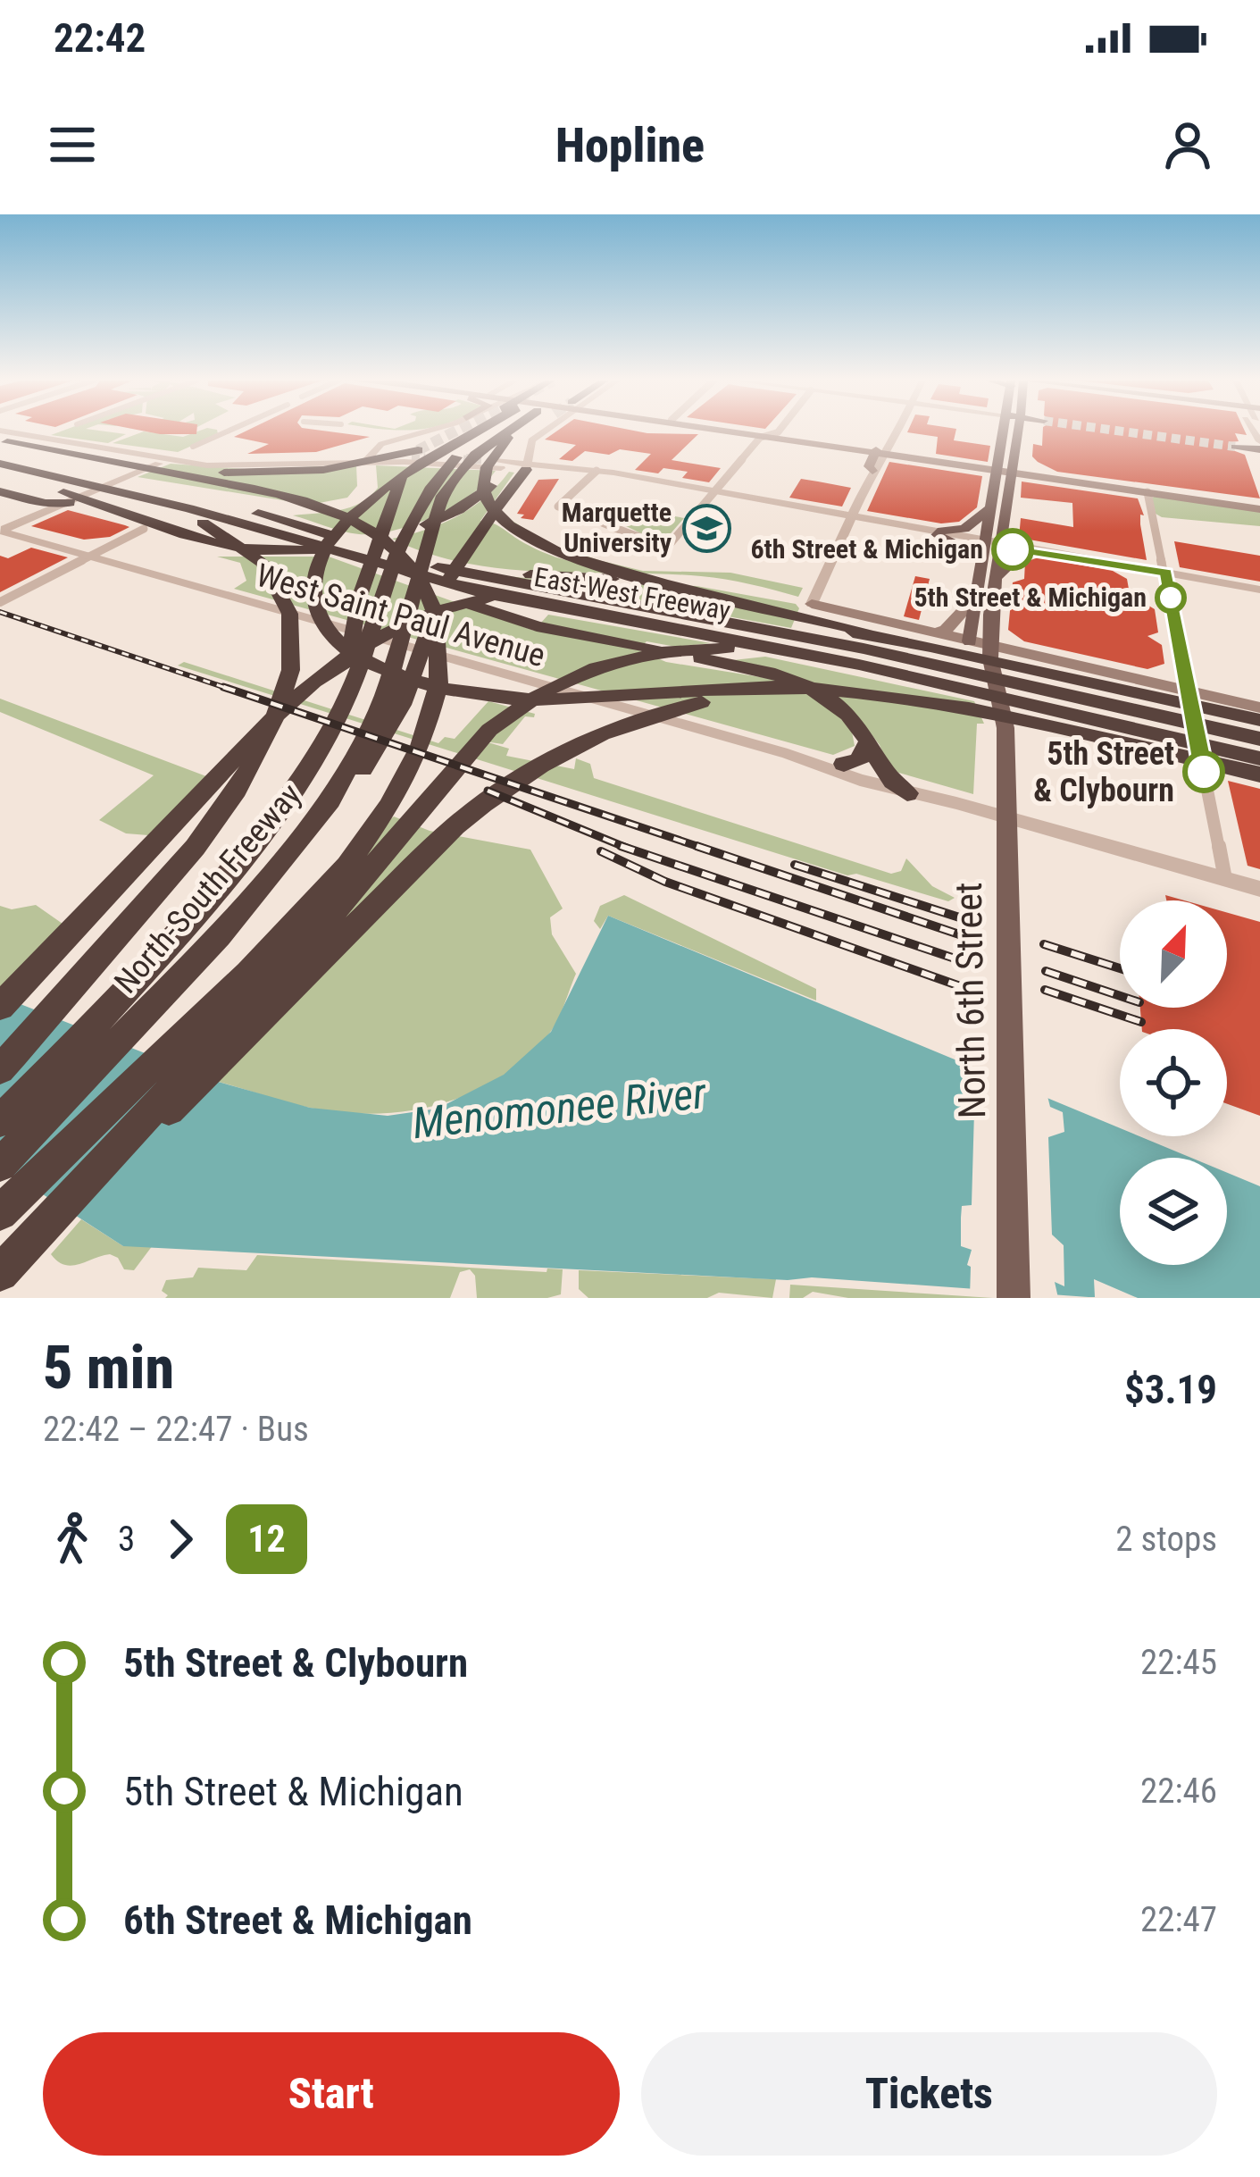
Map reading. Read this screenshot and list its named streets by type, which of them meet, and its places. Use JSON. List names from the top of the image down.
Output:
{
  "streets": {
    "highway": ["East-West Freeway", "North-South Freeway"],
    "main road": ["North 6th Street"],
    "street": ["West Saint Paul Avenue"]
  },
  "water": ["Menomonee River"],
  "places": {
    "school or university": ["Marquette University"],
    "other": ["6th Street & Michigan", "5th Street & Michigan", "5th Street & Clybourn"]
  },
  "lines": ["bus line 12"],
  "north": "top right",
  "page": {
    "status": "22:42",
    "header": "Hopline",
    "heading": ["5 min", "22:42 – 22:47 · Bus", "$3.19"],
    "legs": ["3", "12", "2 stops"],
    "list": [
      {
        "name": "5th Street & Clybourn",
        "value": "22:45"
      },
      {
        "name": "5th Street & Michigan",
        "value": "22:46"
      },
      {
        "name": "6th Street & Michigan",
        "value": "22:47"
      }
    ],
    "buttons": ["Start", "Tickets"]
  }
}
